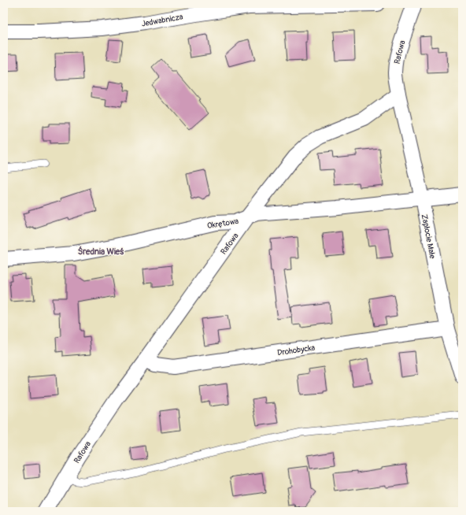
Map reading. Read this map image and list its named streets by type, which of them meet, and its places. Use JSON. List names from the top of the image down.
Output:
{
  "streets": {
    "street": [
      "Jedwabnicza",
      "Rafowa",
      "Okrętowa",
      "Zapłocie Małe",
      "Drohobycka"
    ]
  },
  "crossings": [
    ["Rafowa", "Okrętowa"],
    ["Rafowa", "Zapłocie Małe"],
    ["Rafowa", "Drohobycka"],
    ["Okrętowa", "Zapłocie Małe"],
    ["Zapłocie Małe", "Drohobycka"]
  ],
  "districts": ["Średnia Wieś"]
}
